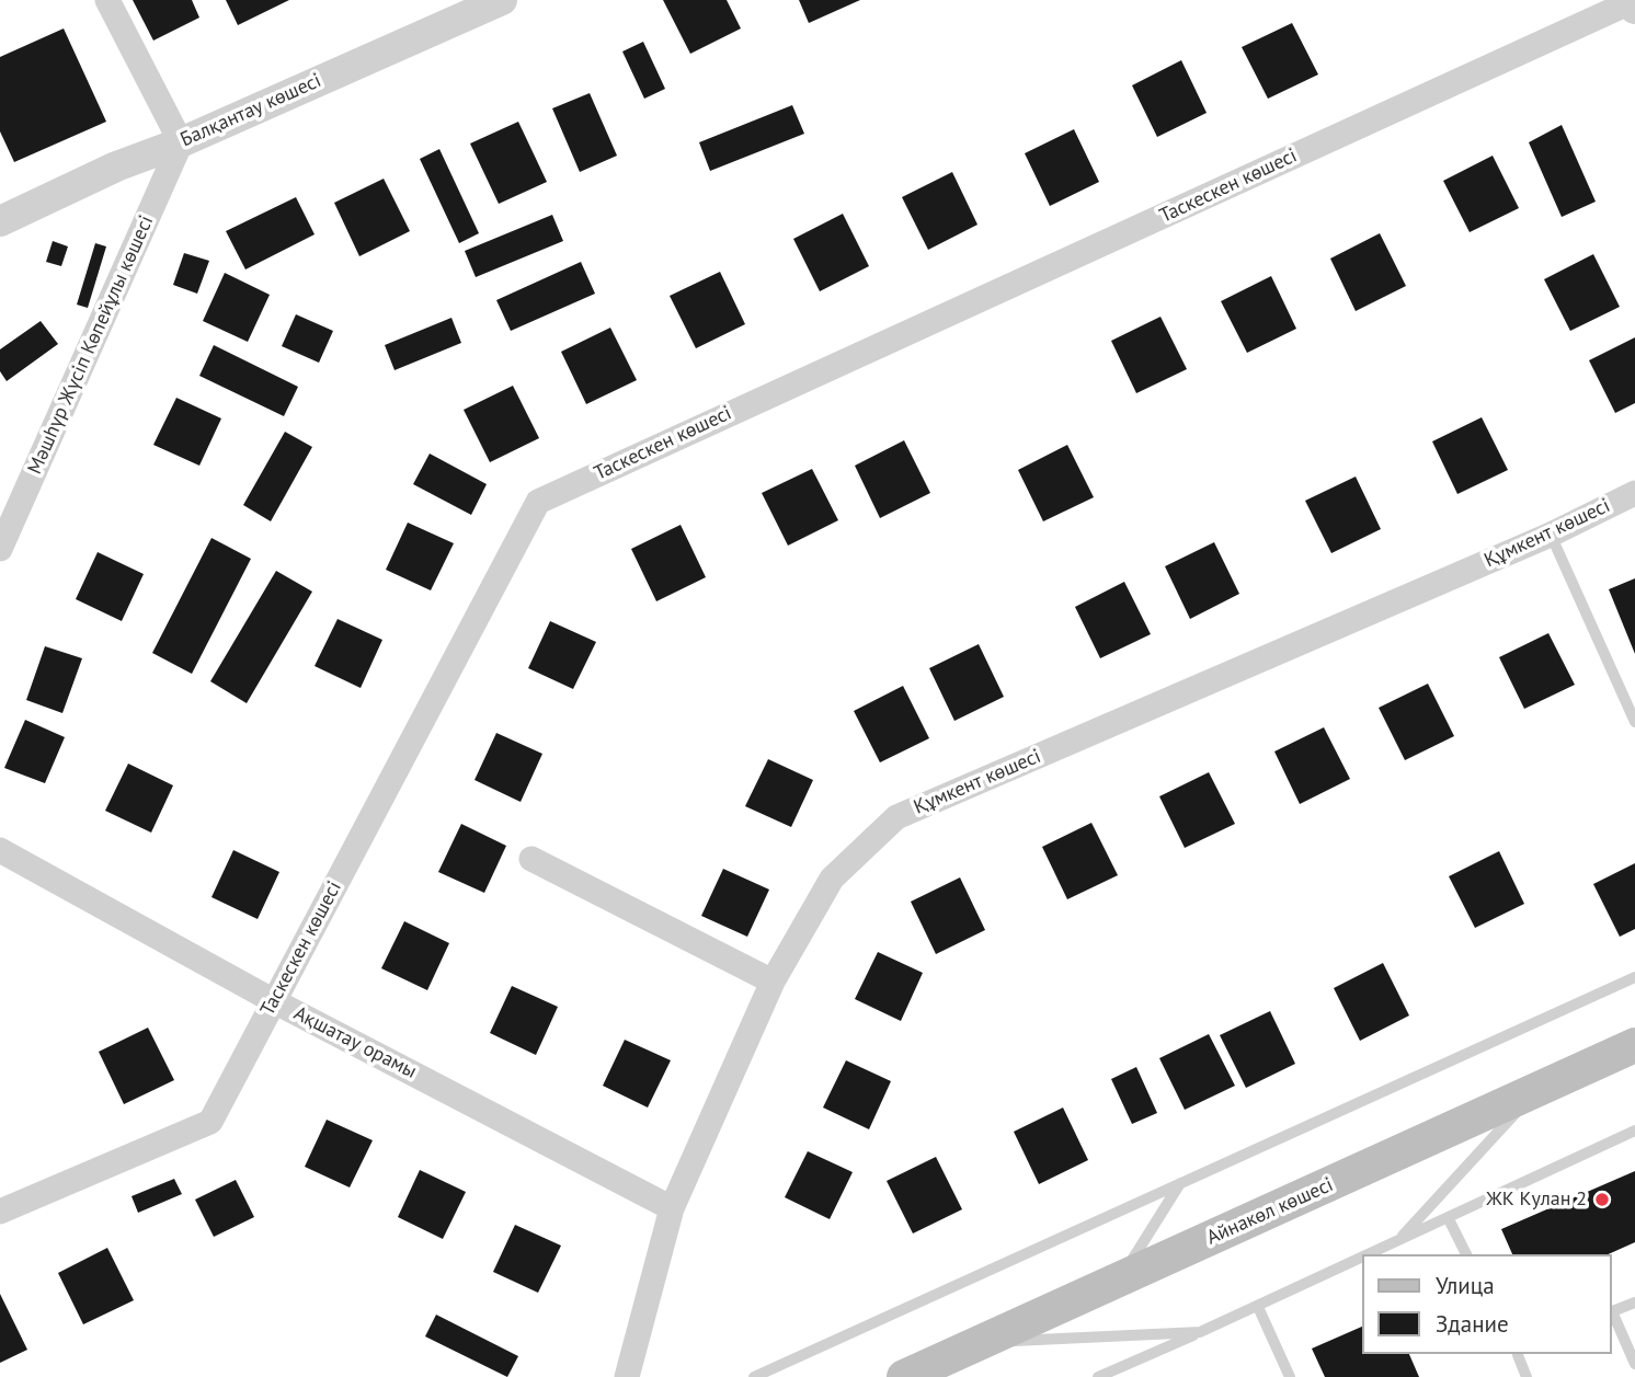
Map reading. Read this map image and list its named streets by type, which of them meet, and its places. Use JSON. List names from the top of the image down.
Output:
{
  "streets": {
    "main road": ["Айнакөл көшесі"],
    "street": [
      "Балқантау көшесі",
      "Таскескен көшесі",
      "Мәшһүр Жүсіп Көпейұлы көшесі",
      "Құмкент көшесі",
      "Ақшатау орамы"
    ]
  },
  "crossings": [
    ["Балқантау көшесі", "Мәшһүр Жүсіп Көпейұлы көшесі"],
    ["Таскескен көшесі", "Ақшатау орамы"],
    ["Құмкент көшесі", "Ақшатау орамы"]
  ],
  "places": ["ЖК Кулан 2"],
  "legend": ["Улица", "Здание"]
}
